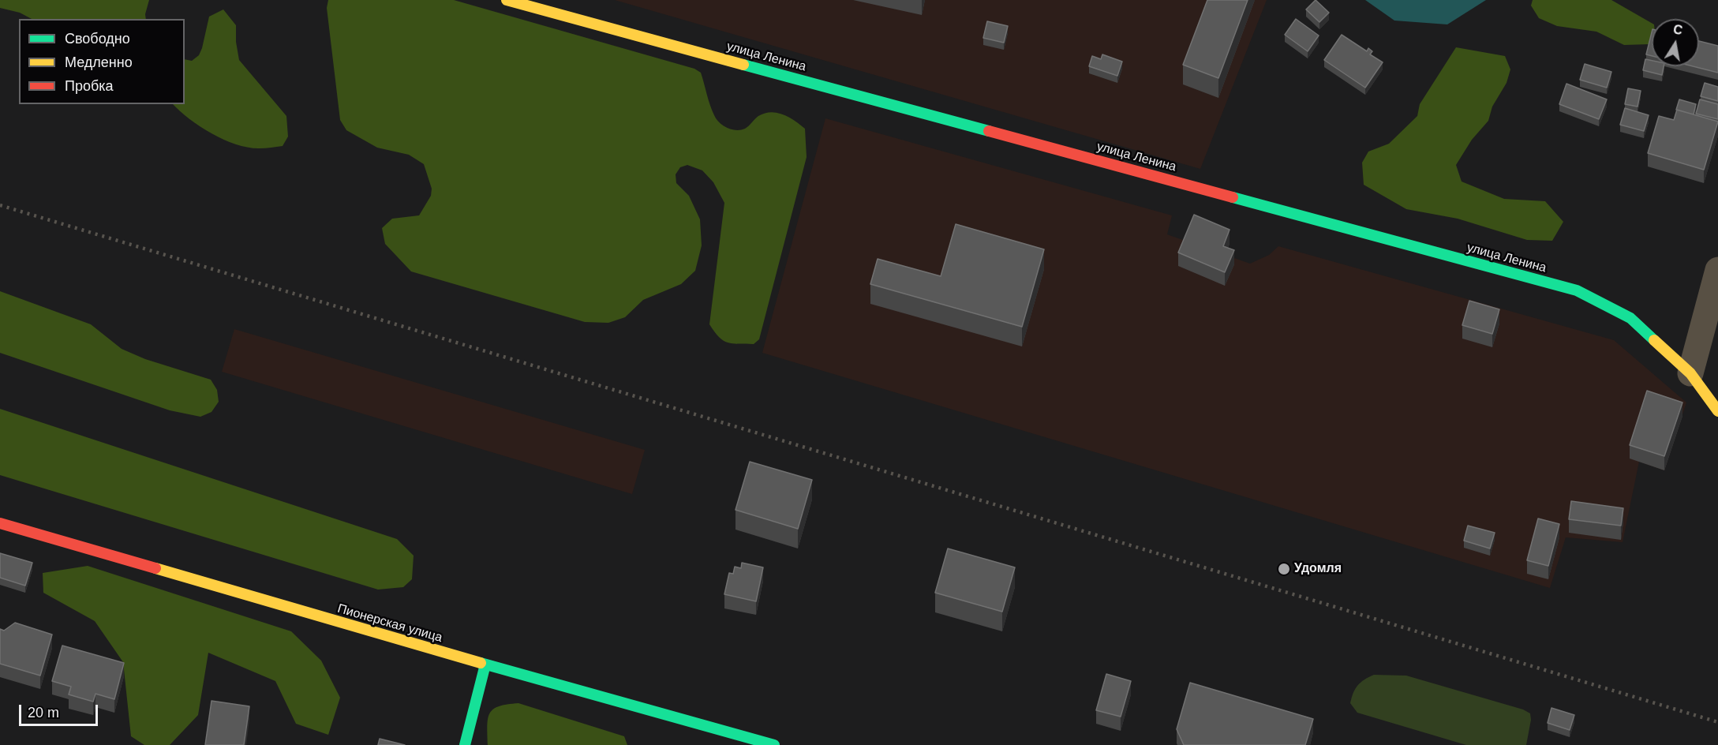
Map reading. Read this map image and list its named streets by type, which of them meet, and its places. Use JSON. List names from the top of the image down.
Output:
{
  "streets": {
    "street": ["улица Ленина", "Пионерская улица"]
  },
  "places": ["Удомля"],
  "legend": ["Свободно", "Медленно", "Пробка"],
  "scale_bar": "20 m",
  "north": "top"
}
